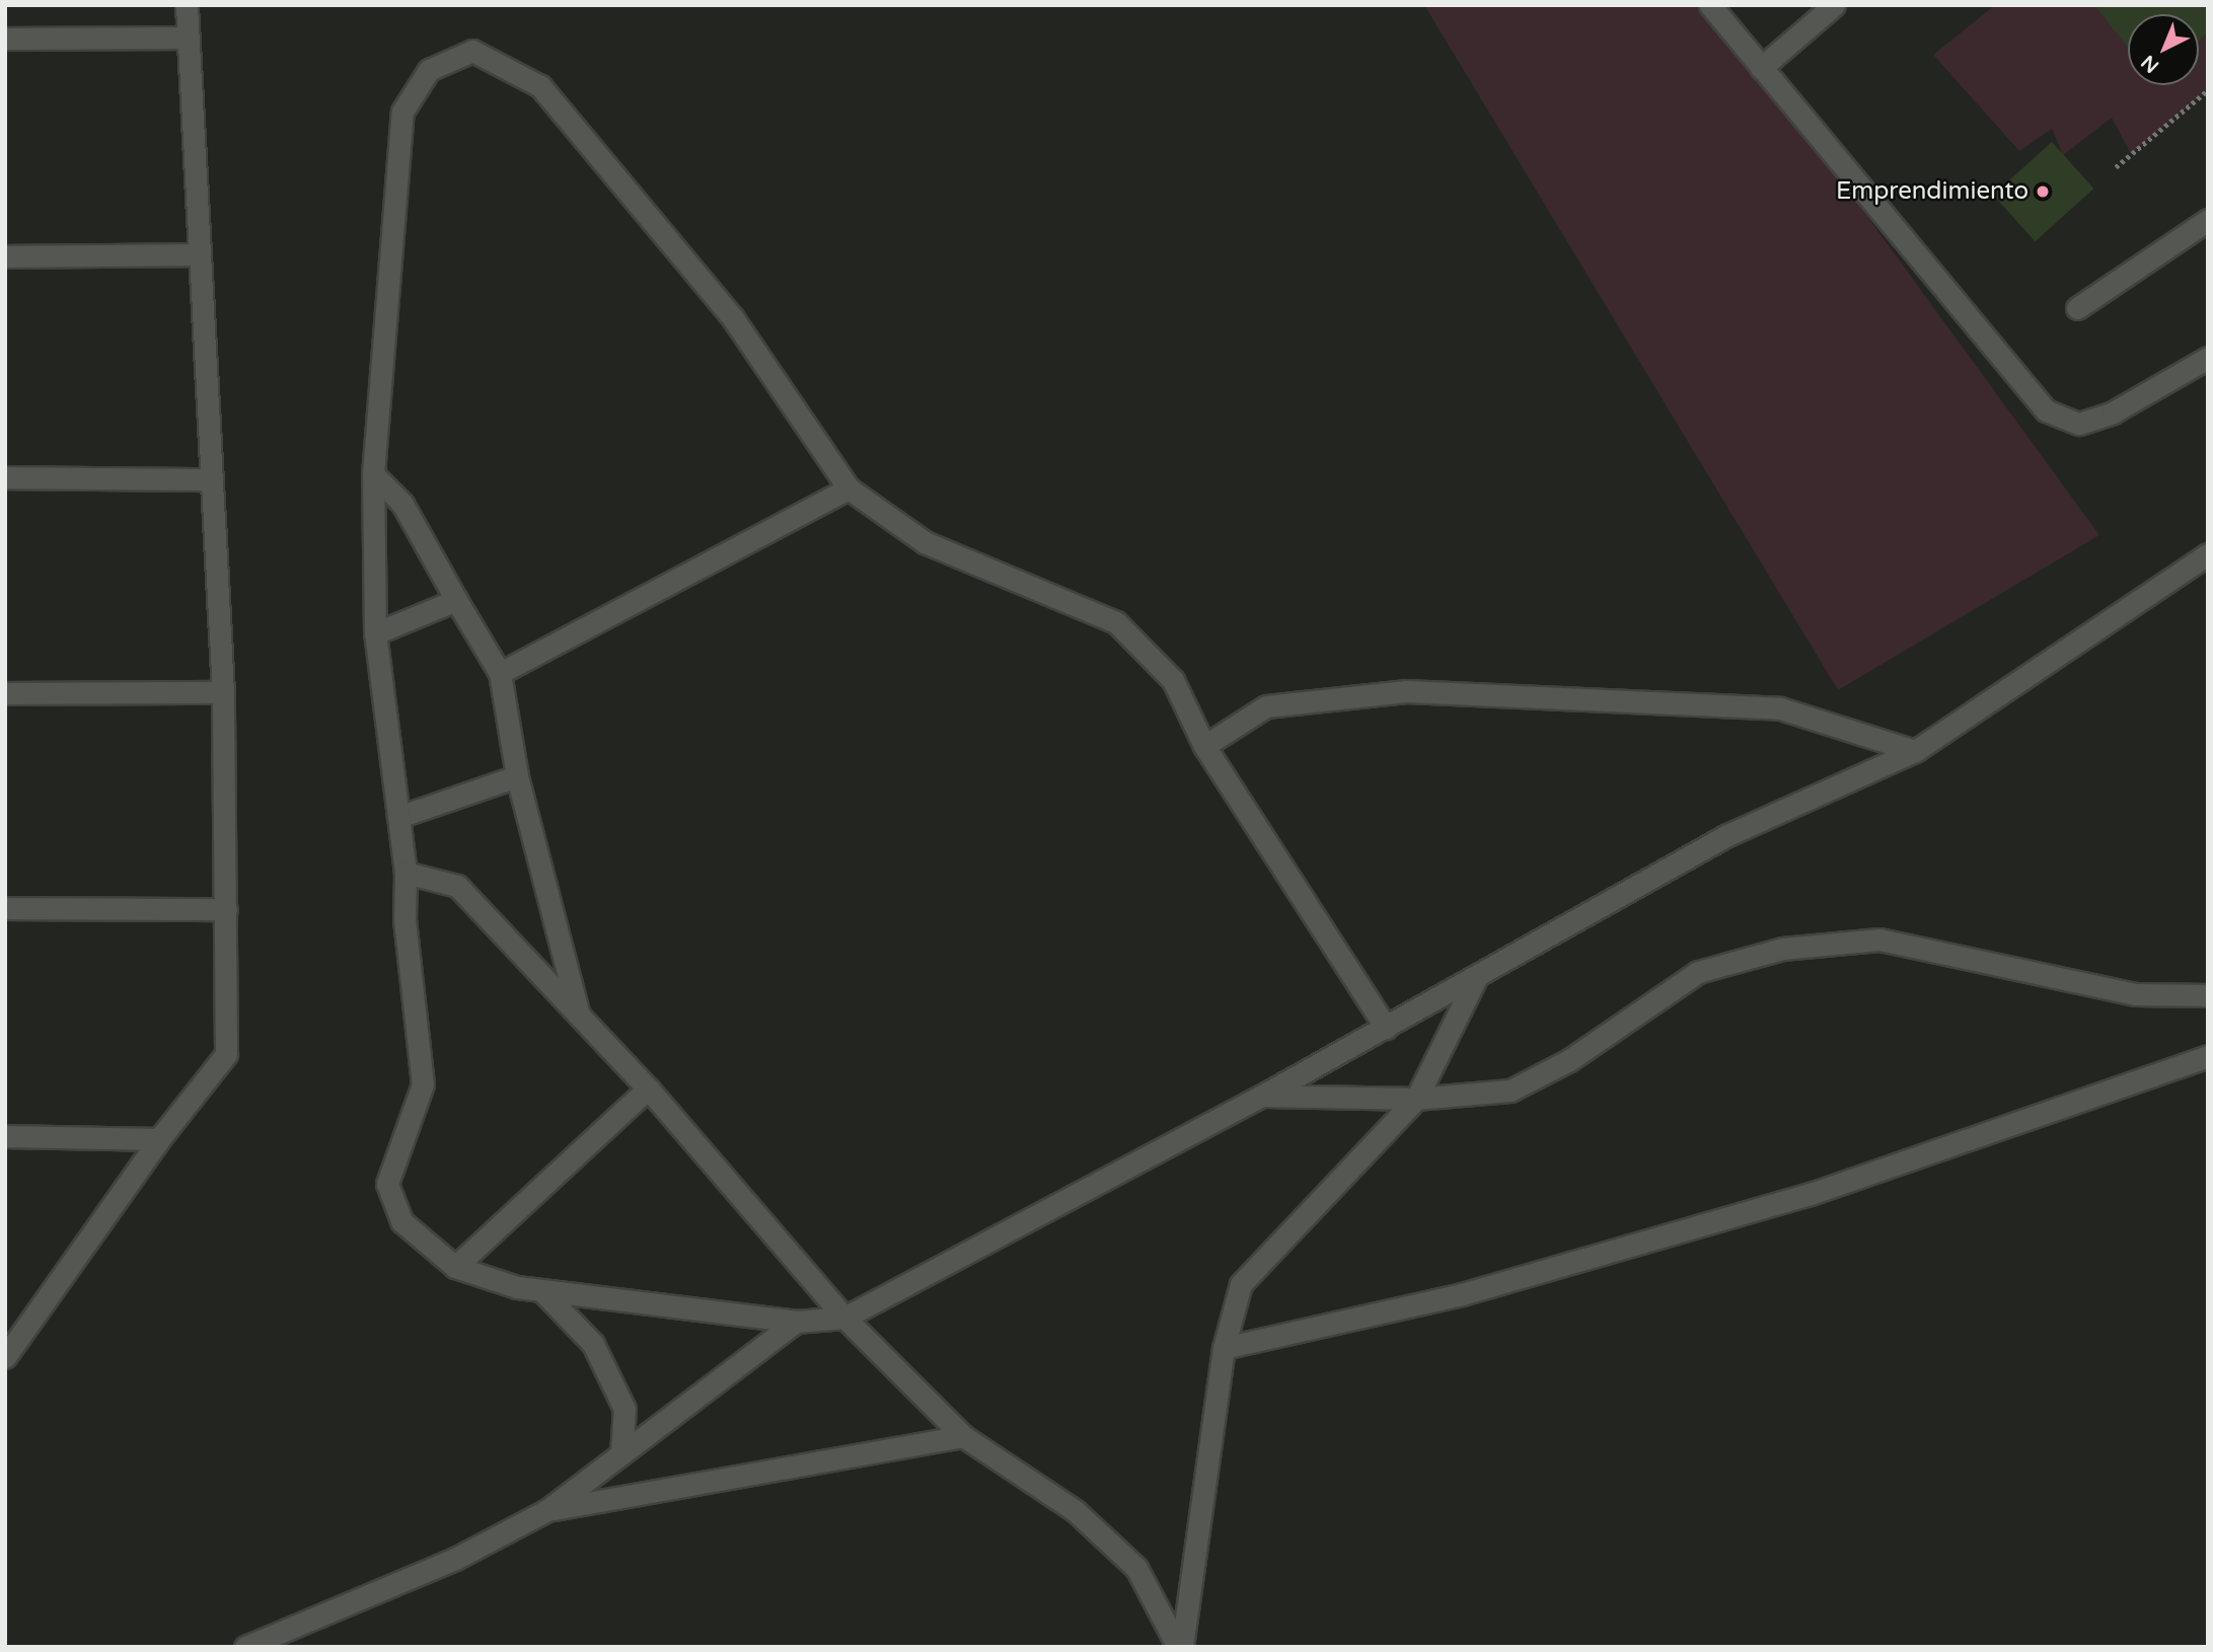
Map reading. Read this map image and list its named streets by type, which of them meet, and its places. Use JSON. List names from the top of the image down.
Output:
{
  "places": ["Emprendimiento"],
  "north": "bottom left"
}
